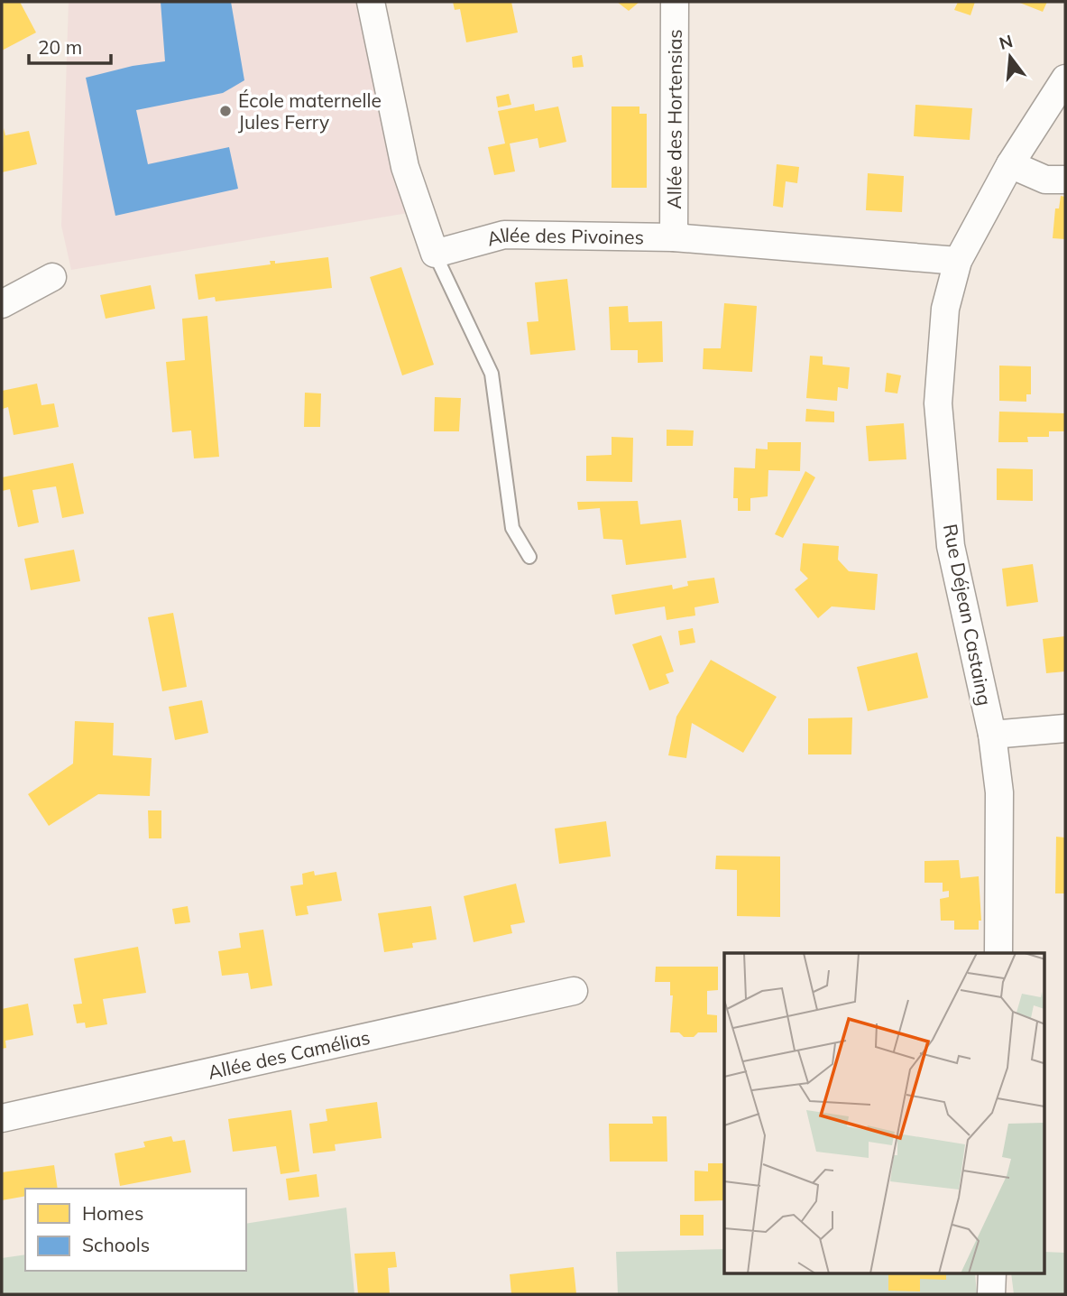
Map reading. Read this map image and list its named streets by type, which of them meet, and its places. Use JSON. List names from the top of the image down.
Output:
{
  "streets": {
    "street": [
      "Allée des Hortensias",
      "Allée des Pivoines",
      "Rue Déjean Castaing",
      "Allée des Camélias"
    ]
  },
  "crossings": [
    ["Allée des Hortensias", "Allée des Pivoines"],
    ["Allée des Pivoines", "Rue Déjean Castaing"]
  ],
  "places": ["École maternelle Jules Ferry"],
  "legend": ["Homes", "Schools"],
  "scale_bar": "20 m",
  "north": "top"
}
